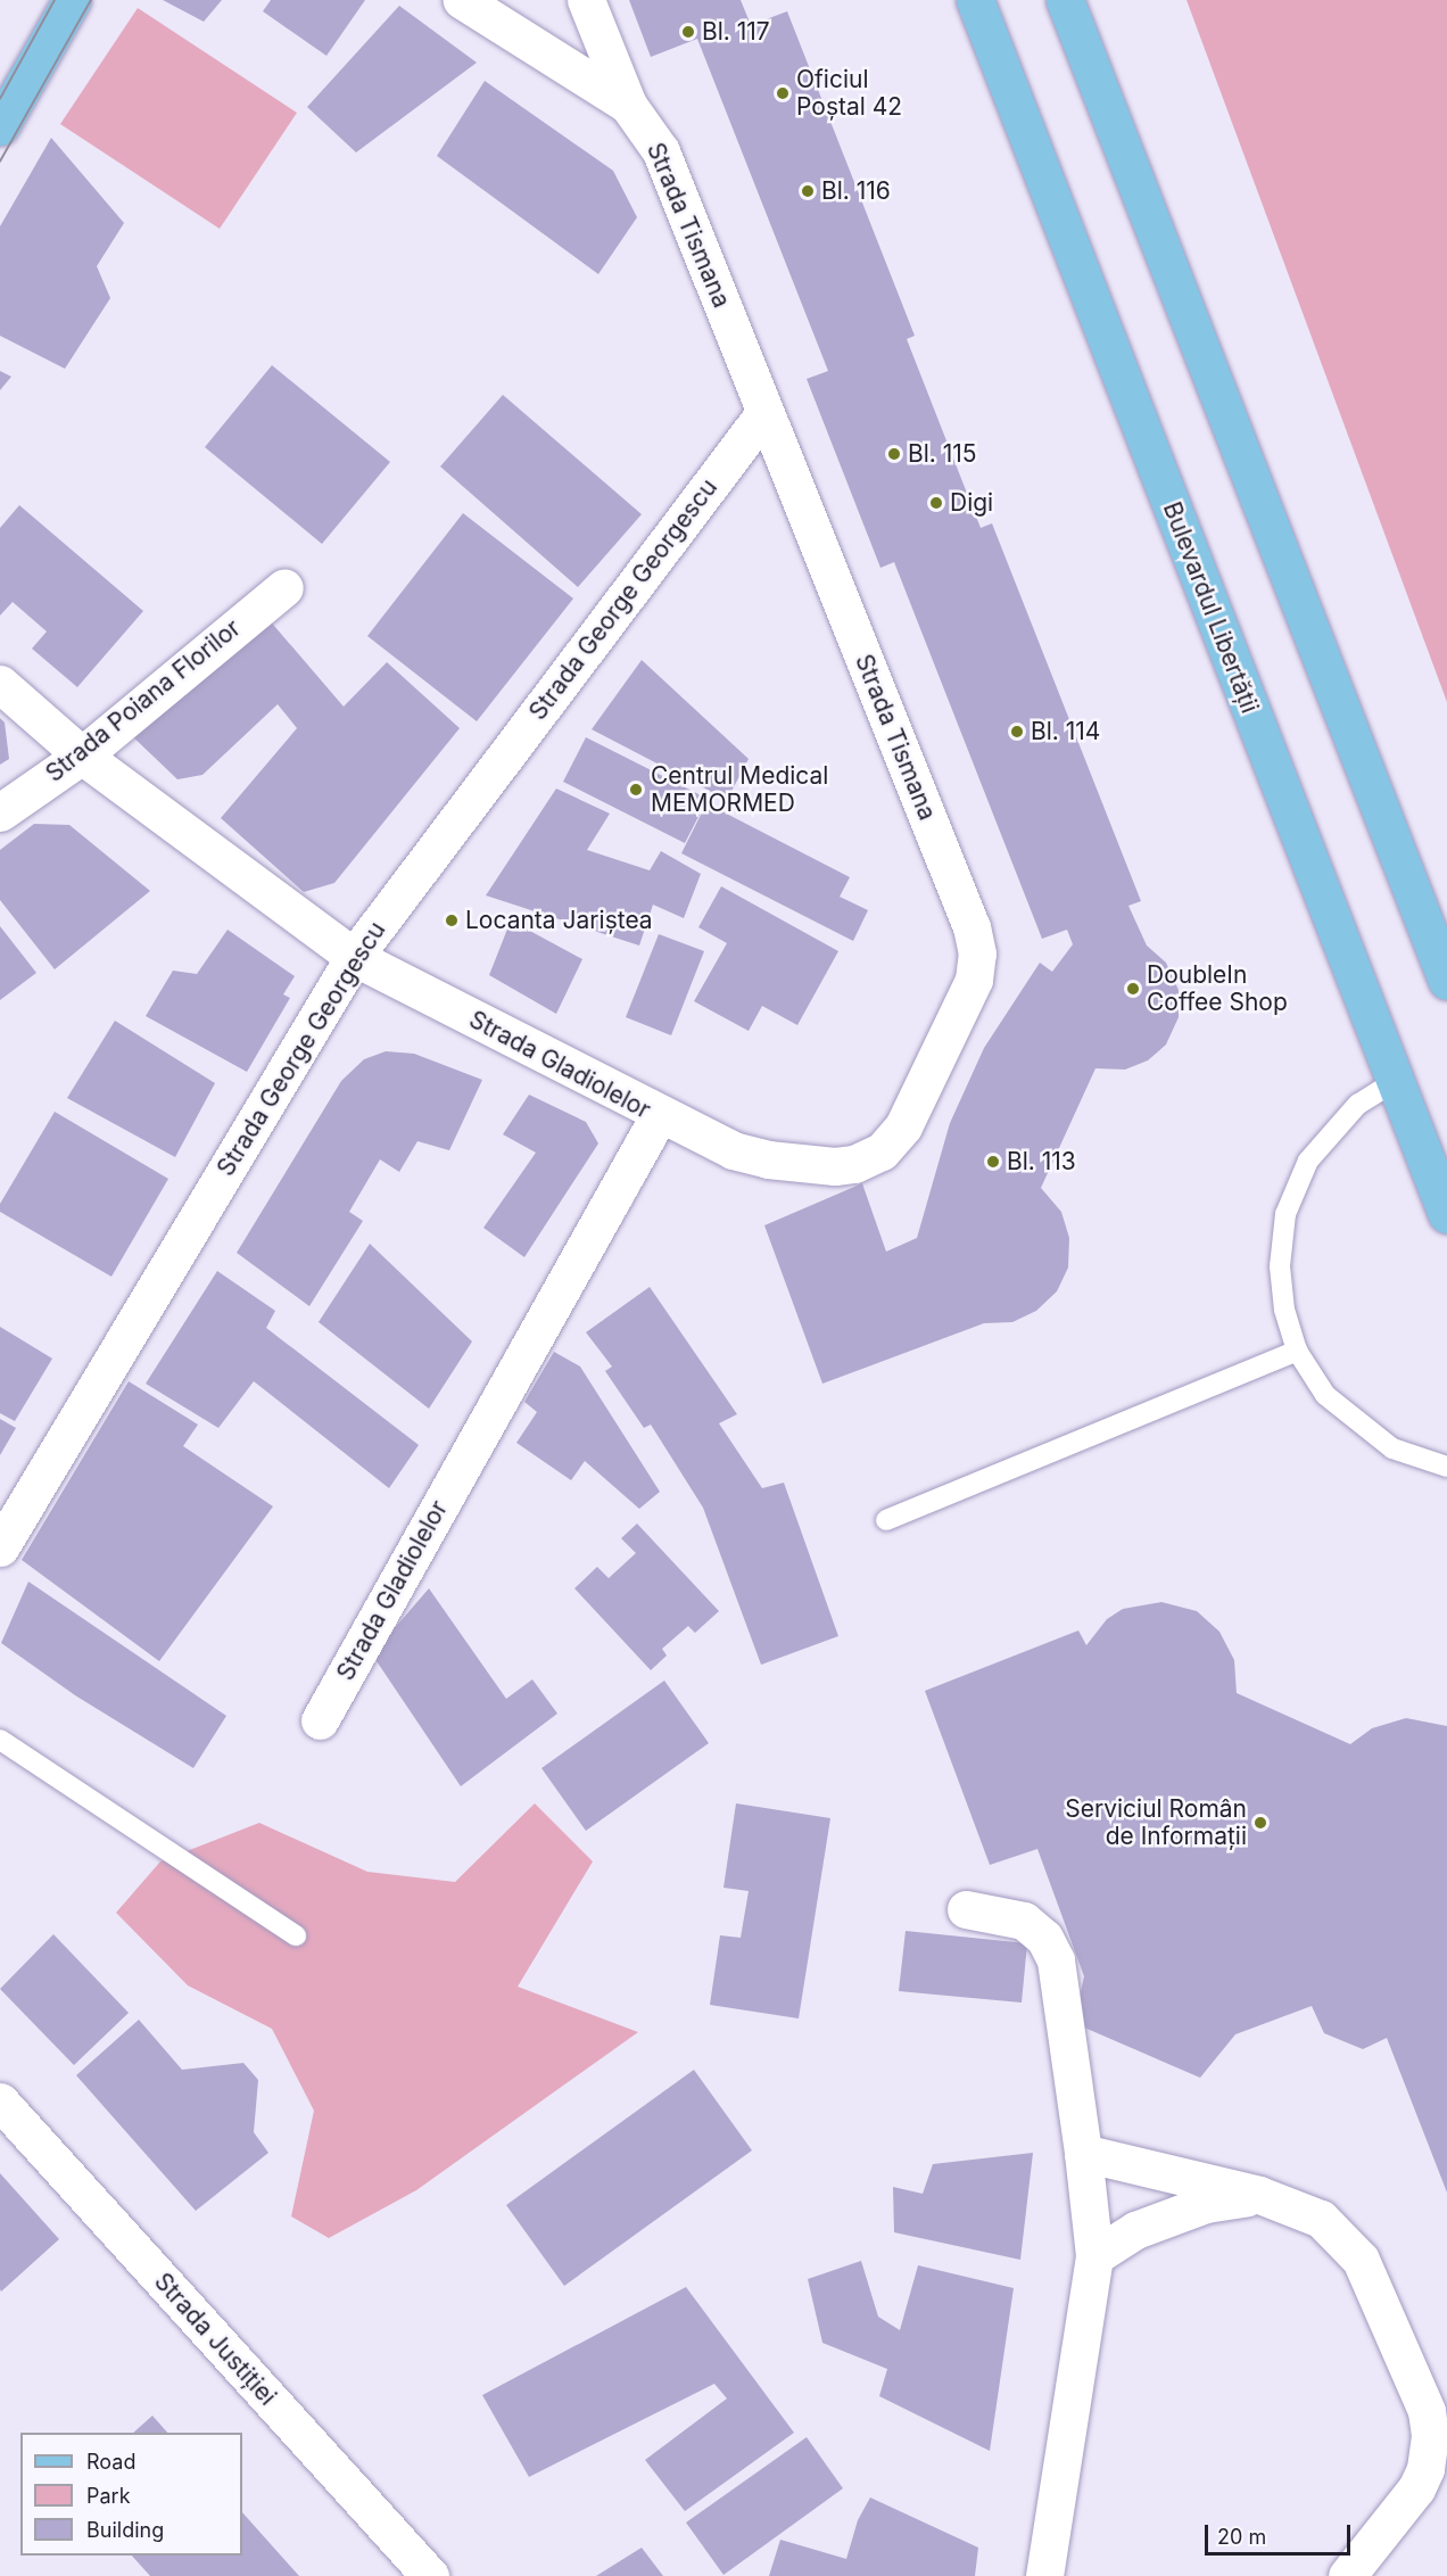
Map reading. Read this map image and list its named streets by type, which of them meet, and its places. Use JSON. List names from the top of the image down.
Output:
{
  "streets": {
    "main road": ["Bulevardul Libertății"],
    "street": [
      "Strada Tismana",
      "Strada George Georgescu",
      "Strada Poiana Florilor",
      "Strada Gladiolelor",
      "Strada Justiției"
    ]
  },
  "crossings": [
    ["Strada Tismana", "Strada George Georgescu"],
    ["Strada Tismana", "Strada Gladiolelor"],
    ["Strada George Georgescu", "Strada Gladiolelor"],
    ["Strada Poiana Florilor", "Strada Gladiolelor"]
  ],
  "places": [
    "Bl. 117",
    "Oficiul Poștal 42",
    "Bl. 116",
    "Bl. 115",
    "Digi",
    "Bl. 114",
    "Centrul Medical MEMORMED",
    "Locanta Jariștea",
    "DoubleIn Coffee Shop",
    "Bl. 113",
    "Serviciul Român de Informații"
  ],
  "legend": ["Road", "Park", "Building"],
  "scale_bar": "20 m"
}
